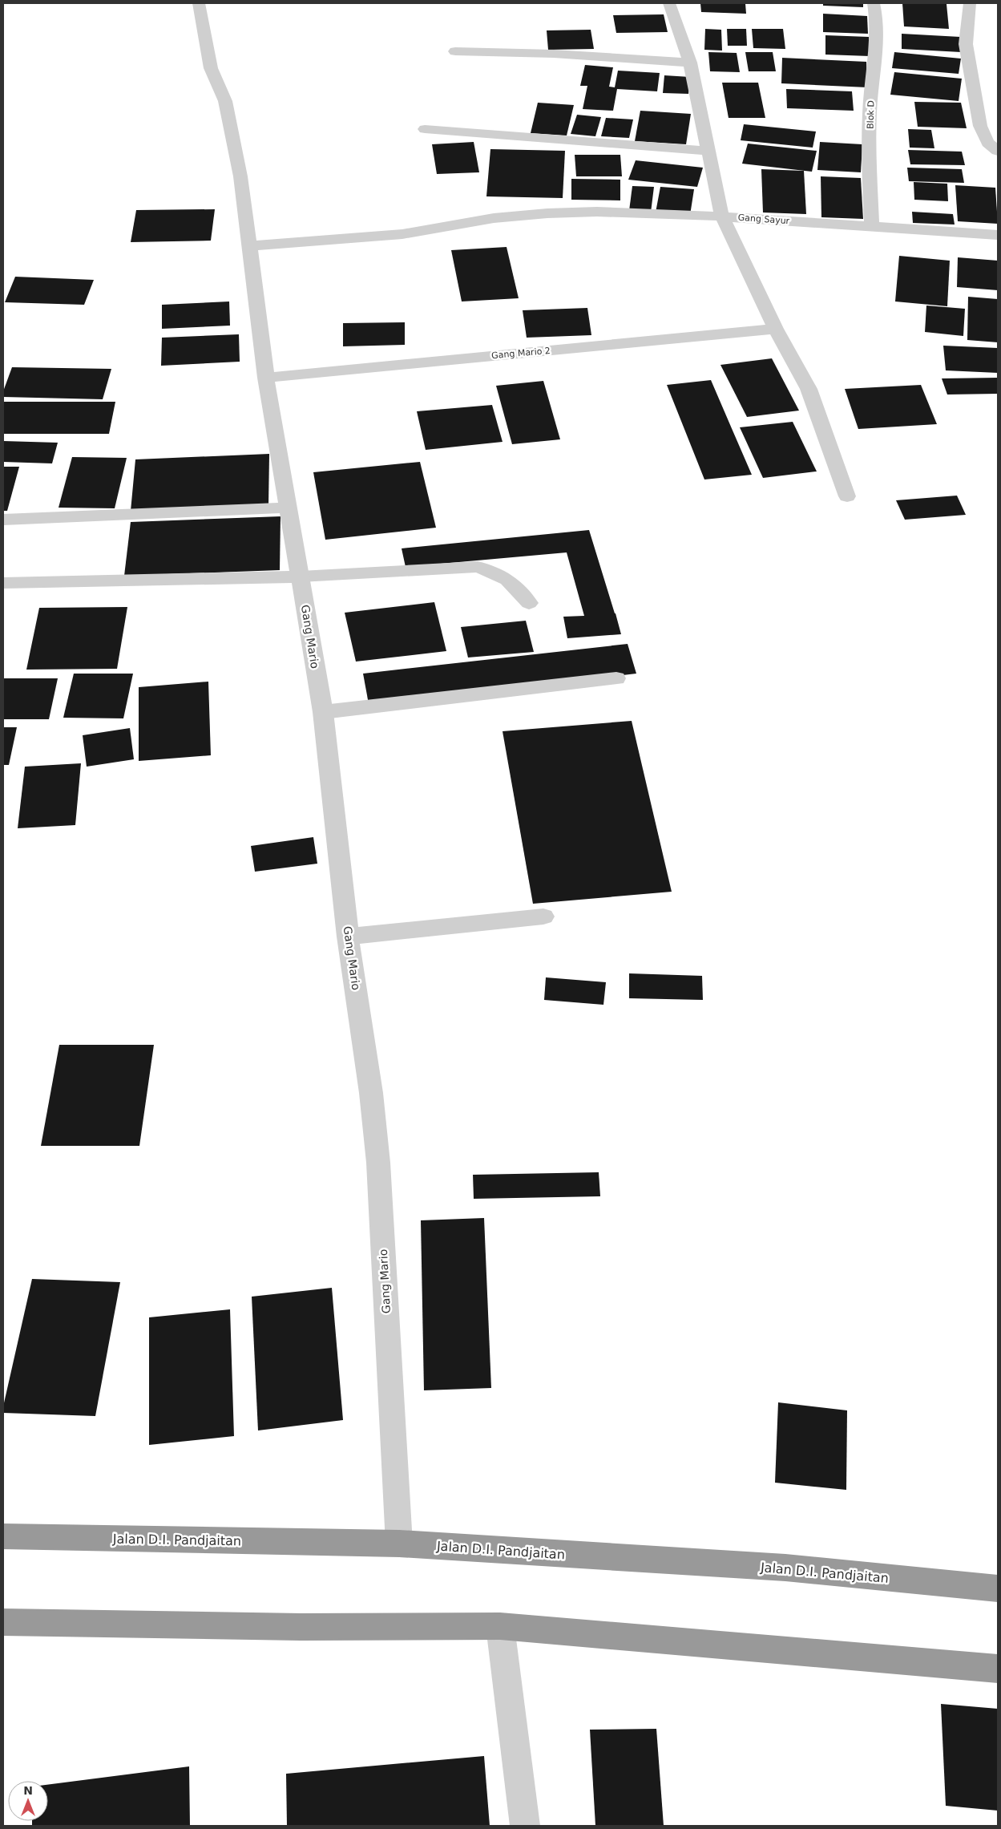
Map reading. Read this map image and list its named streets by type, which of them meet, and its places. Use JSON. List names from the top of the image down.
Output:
{
  "streets": {
    "highway": ["Jalan D.I. Pandjaitan"],
    "street": [
      "Blok D",
      "Gang Sayur",
      "Gang Mario 2",
      "Gang Mario"
    ]
  },
  "crossings": [
    ["Blok D", "Gang Sayur"],
    ["Gang Sayur", "Gang Mario 2"],
    ["Gang Mario 2", "Gang Mario"],
    ["Gang Mario", "Jalan D.I. Pandjaitan"]
  ],
  "north": "top"
}
